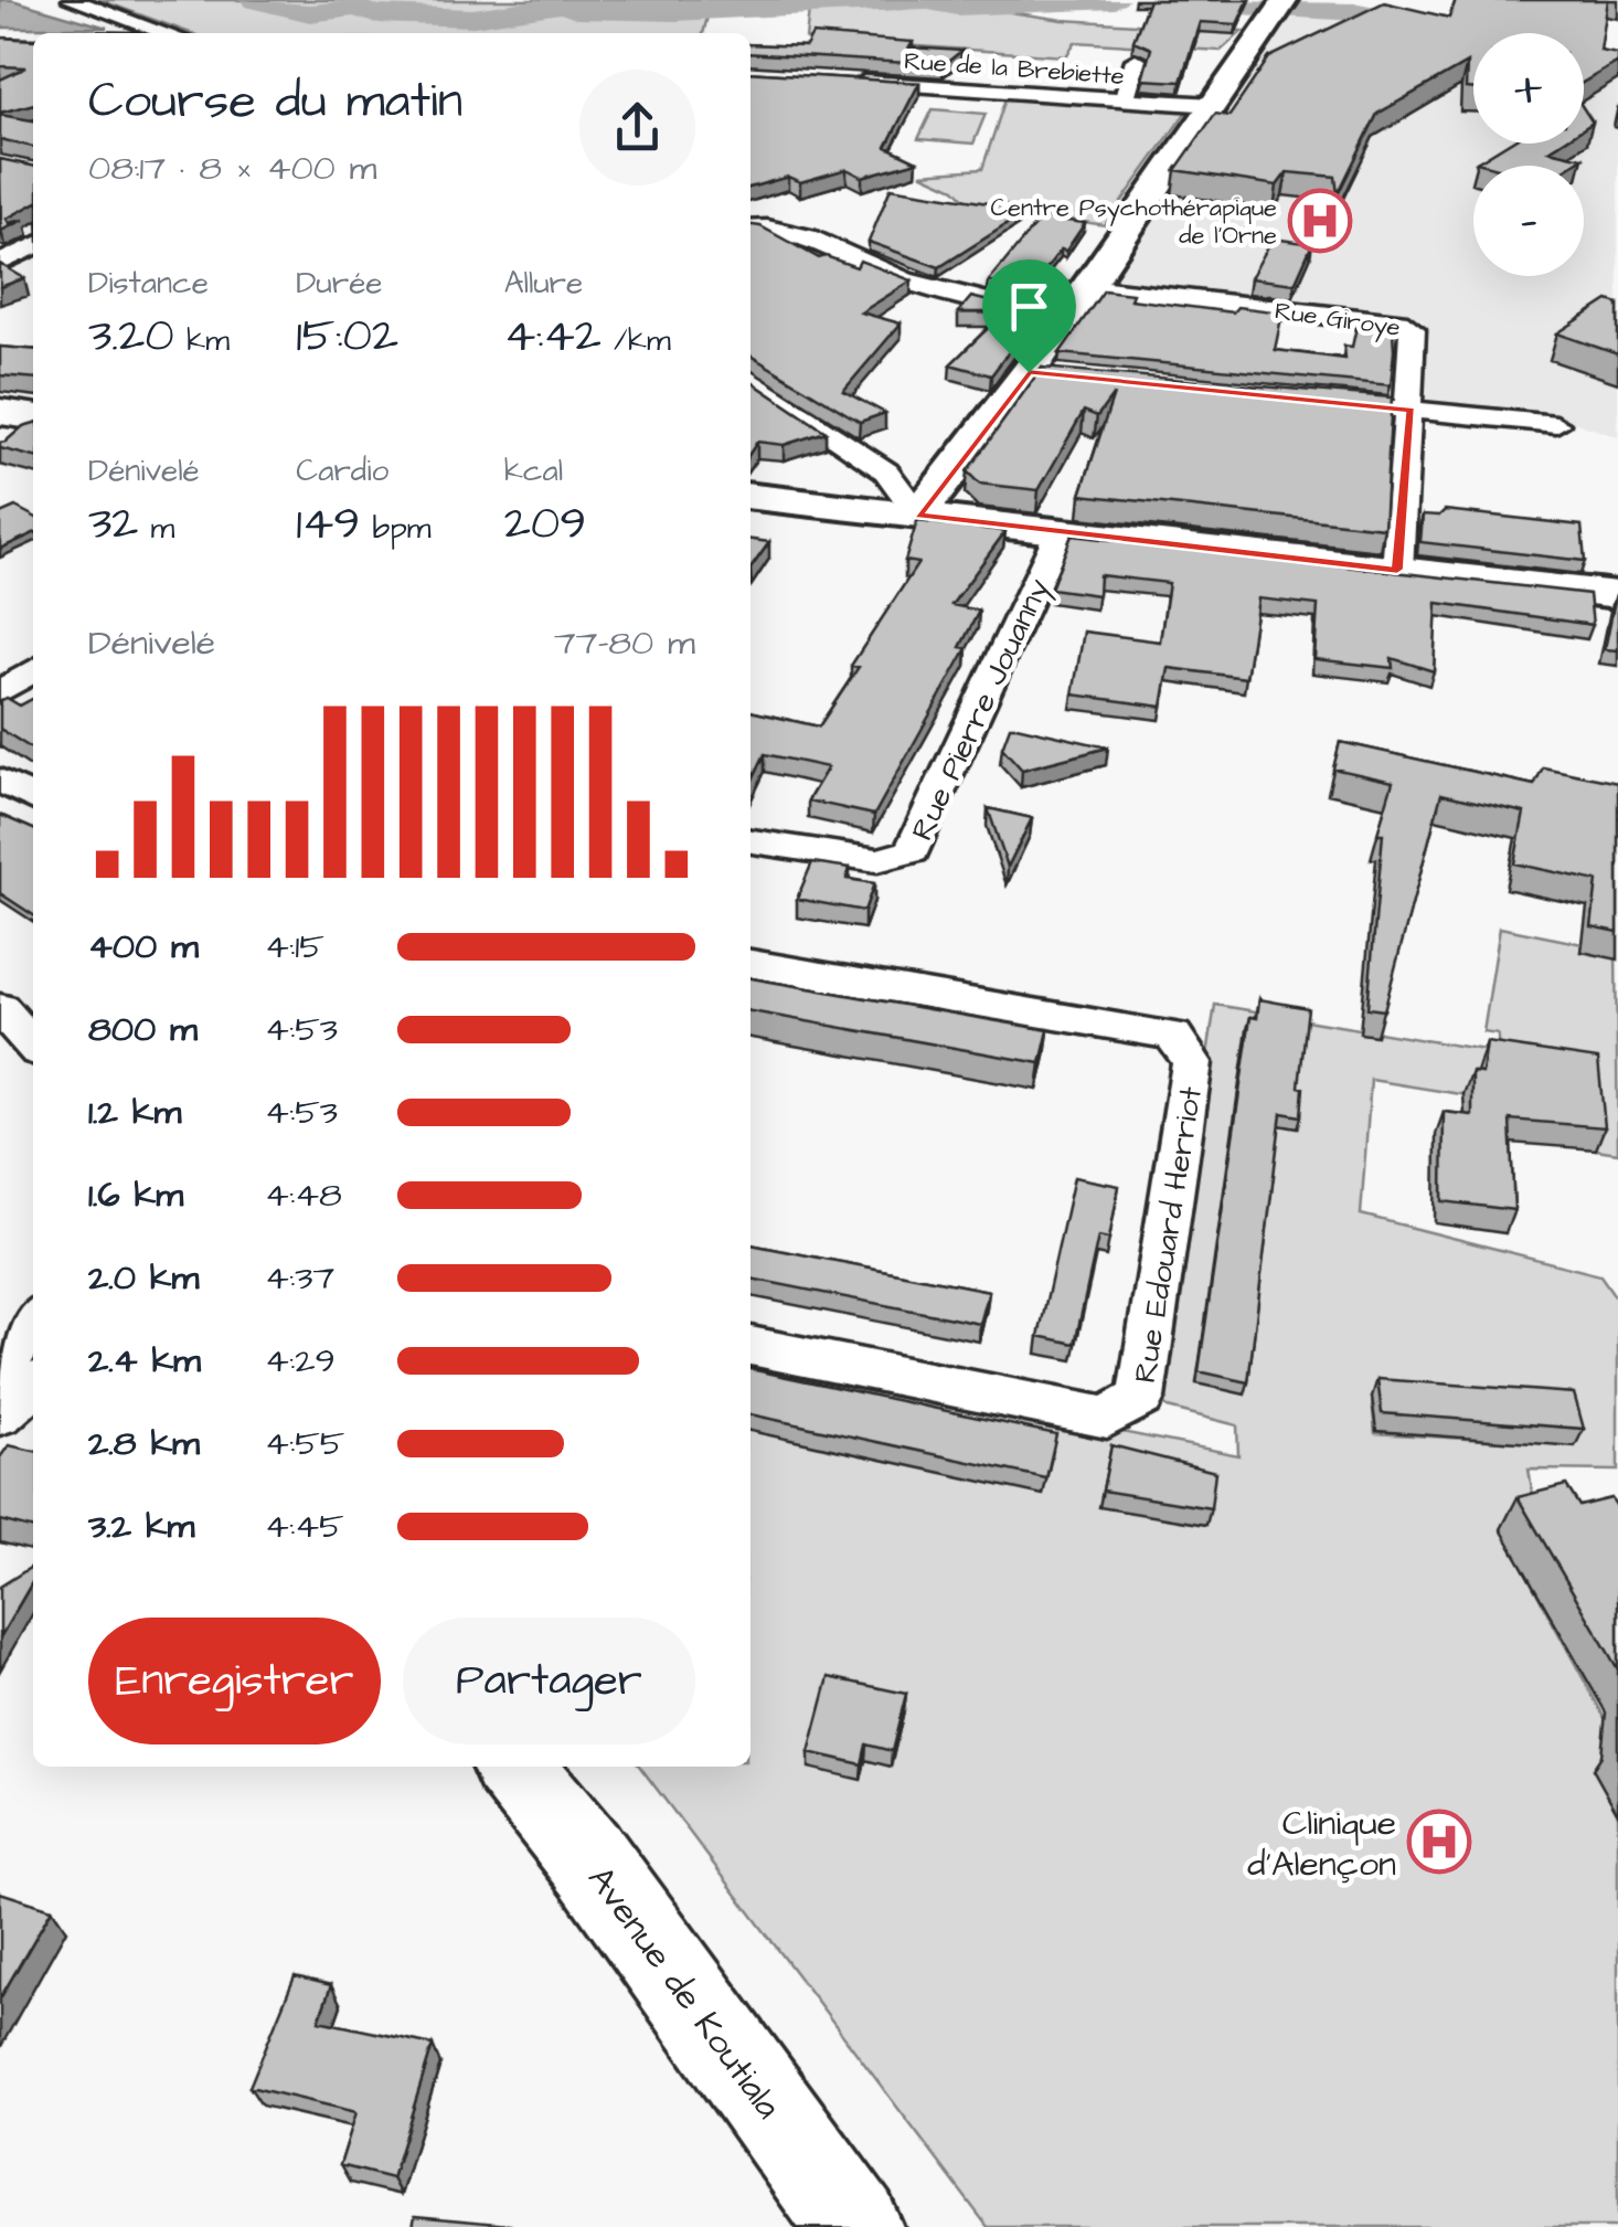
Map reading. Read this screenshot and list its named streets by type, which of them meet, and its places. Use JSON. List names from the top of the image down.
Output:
{
  "streets": {
    "main road": ["Avenue de Koutiala"],
    "street": [
      "Rue de la Brebiette",
      "Rue Giroye",
      "Rue Pierre Jouanny",
      "Rue Edouard Herriot"
    ]
  },
  "places": {
    "hospital": ["Centre Psychothérapique de l'Orne", "Clinique d'Alençon"]
  },
  "page": {
    "map_buttons": ["+", "−"],
    "heading": ["Course du matin", "08:17 · 8 × 400 m"],
    "stats": [
      ["Distance", "3.20 km"],
      ["Durée", "15:02"],
      ["Allure", "4:42 /km"],
      ["Dénivelé", "32 m"],
      ["Cardio", "149 bpm"],
      ["kcal", "209"]
    ],
    "chart": ["Dénivelé", "77–80 m"],
    "list": [
      {
        "name": "400 m",
        "note": "4:15"
      },
      {
        "name": "800 m",
        "note": "4:53"
      },
      {
        "name": "1.2 km",
        "note": "4:53"
      },
      {
        "name": "1.6 km",
        "note": "4:48"
      },
      {
        "name": "2.0 km",
        "note": "4:37"
      },
      {
        "name": "2.4 km",
        "note": "4:29"
      },
      {
        "name": "2.8 km",
        "note": "4:55"
      },
      {
        "name": "3.2 km",
        "note": "4:45"
      }
    ],
    "buttons": ["Enregistrer", "Partager"]
  }
}
